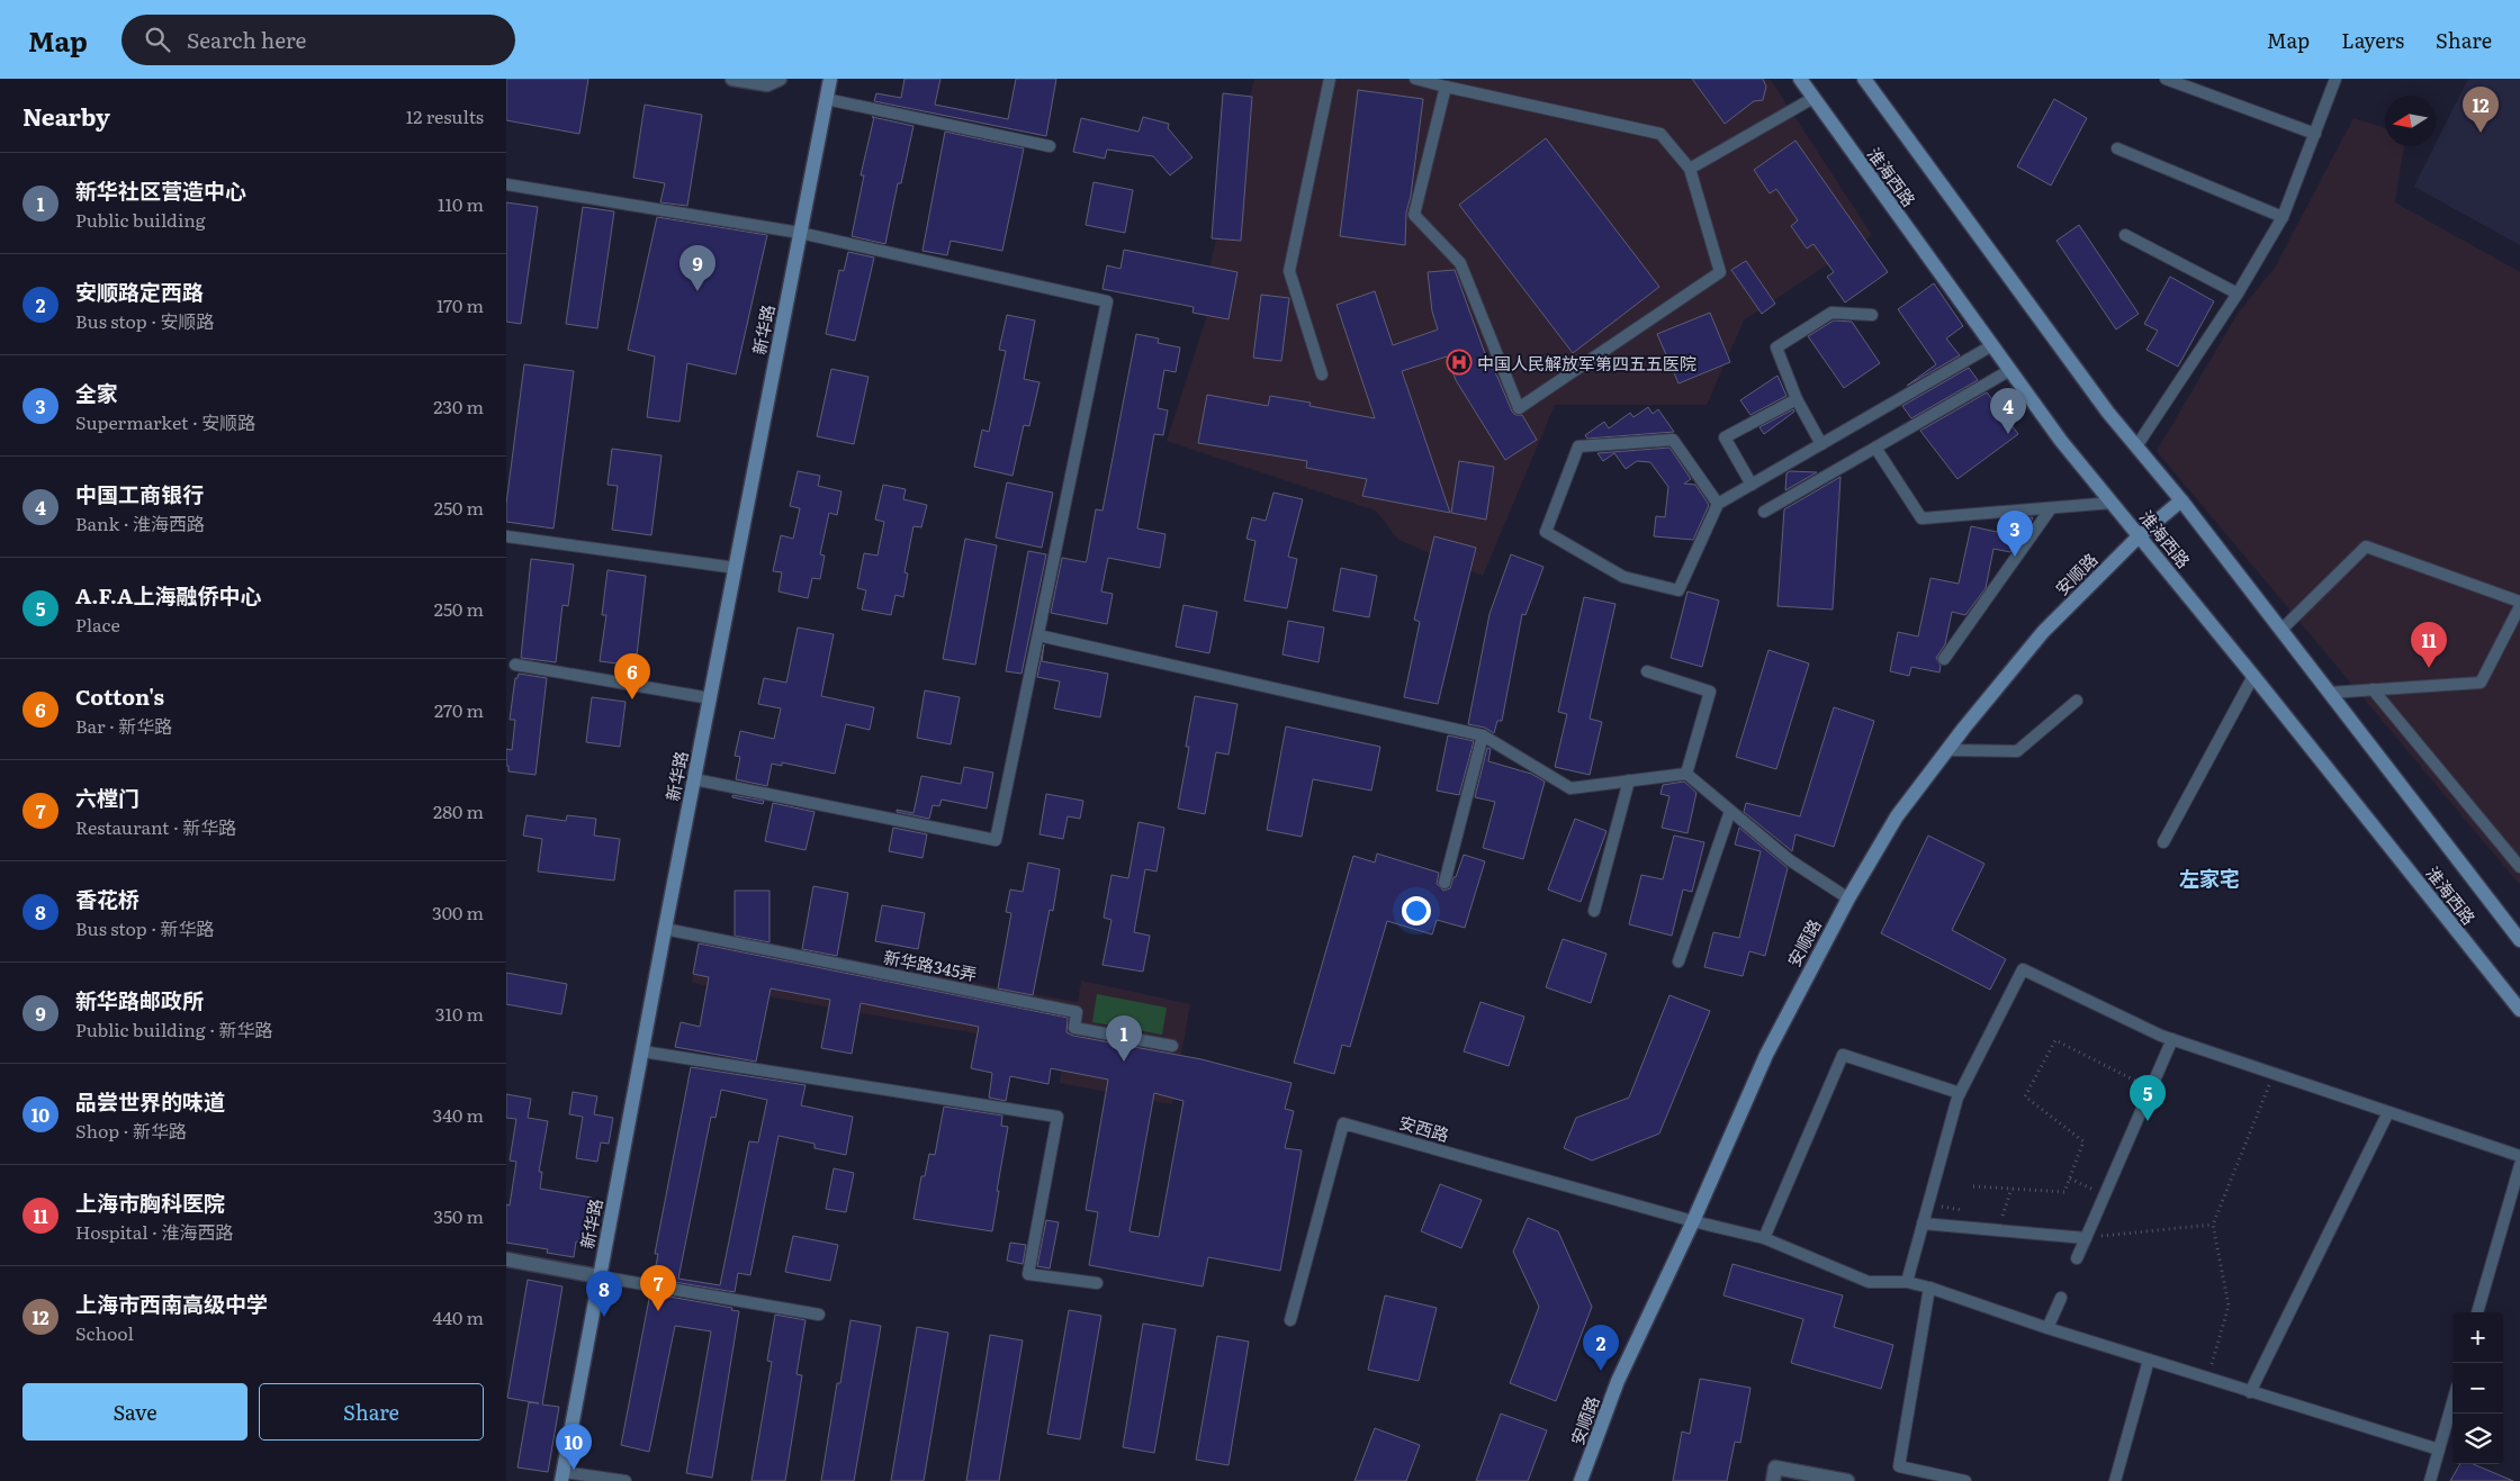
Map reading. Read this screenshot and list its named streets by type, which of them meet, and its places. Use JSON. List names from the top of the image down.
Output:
{
  "streets": {
    "street": ["淮海西路", "新华路", "安顺路"],
    "lane": ["新华路345弄", "安西路"]
  },
  "crossings": [
    ["淮海西路", "安顺路"],
    ["新华路", "新华路345弄"],
    ["安顺路", "安西路"]
  ],
  "districts": ["左家宅"],
  "places": {
    "hospital": ["中国人民解放军第四五五医院"]
  },
  "north": "left",
  "page": {
    "header": "Map",
    "search": "Search here",
    "nav": ["Map", "Layers", "Share"],
    "heading": ["Nearby", "12 results"],
    "pins": [
      "12",
      "9",
      "4",
      "3",
      "11",
      "6",
      "1",
      "5",
      "7",
      "8",
      "2",
      "10"
    ],
    "list": [
      {
        "mark": "1",
        "name": "新华社区营造中心",
        "note": "Public building",
        "value": "110 m"
      },
      {
        "mark": "2",
        "name": "安顺路定西路",
        "note": "Bus stop · 安顺路",
        "value": "170 m"
      },
      {
        "mark": "3",
        "name": "全家",
        "note": "Supermarket · 安顺路",
        "value": "230 m"
      },
      {
        "mark": "4",
        "name": "中国工商银行",
        "note": "Bank · 淮海西路",
        "value": "250 m"
      },
      {
        "mark": "5",
        "name": "A.F.A上海融侨中心",
        "note": "Place",
        "value": "250 m"
      },
      {
        "mark": "6",
        "name": "Cotton's",
        "note": "Bar · 新华路",
        "value": "270 m"
      },
      {
        "mark": "7",
        "name": "六樘门",
        "note": "Restaurant · 新华路",
        "value": "280 m"
      },
      {
        "mark": "8",
        "name": "香花桥",
        "note": "Bus stop · 新华路",
        "value": "300 m"
      },
      {
        "mark": "9",
        "name": "新华路邮政所",
        "note": "Public building · 新华路",
        "value": "310 m"
      },
      {
        "mark": "10",
        "name": "品尝世界的味道",
        "note": "Shop · 新华路",
        "value": "340 m"
      },
      {
        "mark": "11",
        "name": "上海市胸科医院",
        "note": "Hospital · 淮海西路",
        "value": "350 m"
      },
      {
        "mark": "12",
        "name": "上海市西南高级中学",
        "note": "School",
        "value": "440 m"
      }
    ],
    "map_buttons": ["+", "−"],
    "buttons": ["Save", "Share"]
  }
}
